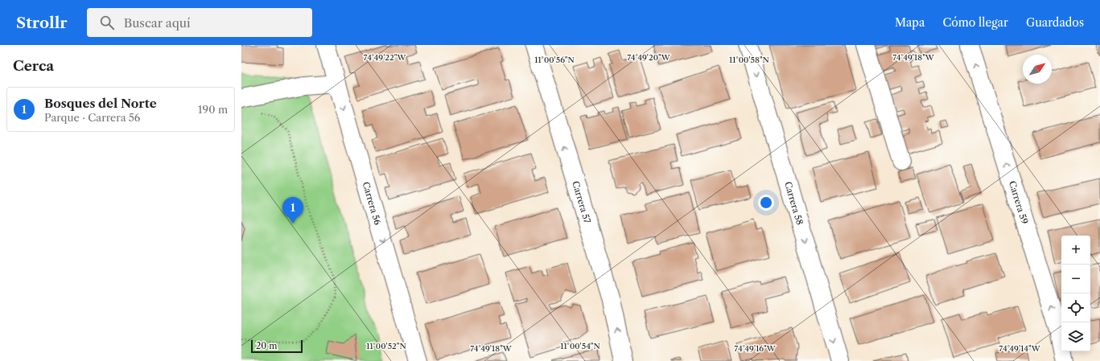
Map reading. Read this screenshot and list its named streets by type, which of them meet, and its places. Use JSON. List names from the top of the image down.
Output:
{
  "streets": {
    "street": [
      "Carrera 57",
      "Carrera 58",
      "Carrera 59",
      "Carrera 56"
    ]
  },
  "one_way": ["Carrera 57", "Carrera 59", "Carrera 56"],
  "scale_bar": "20 m",
  "north": "top right",
  "page": {
    "header": "Strollr",
    "search": "Buscar aquí",
    "nav": ["Mapa", "Cómo llegar", "Guardados"],
    "heading": "Cerca",
    "list": [
      {
        "mark": "1",
        "name": "Bosques del Norte",
        "note": "Parque · Carrera 56",
        "value": "190 m"
      }
    ],
    "pins": "1",
    "map_buttons": ["+", "−"],
    "scale": "20 m"
  },
  "coordinates": [
    "74°49'22\"W",
    "74°49'20\"W",
    "74°49'18\"W",
    "11°00'56\"N",
    "11°00'58\"N",
    "11°00'52\"N",
    "11°00'54\"N",
    "74°49'16\"W",
    "74°49'14\"W"
  ]
}
